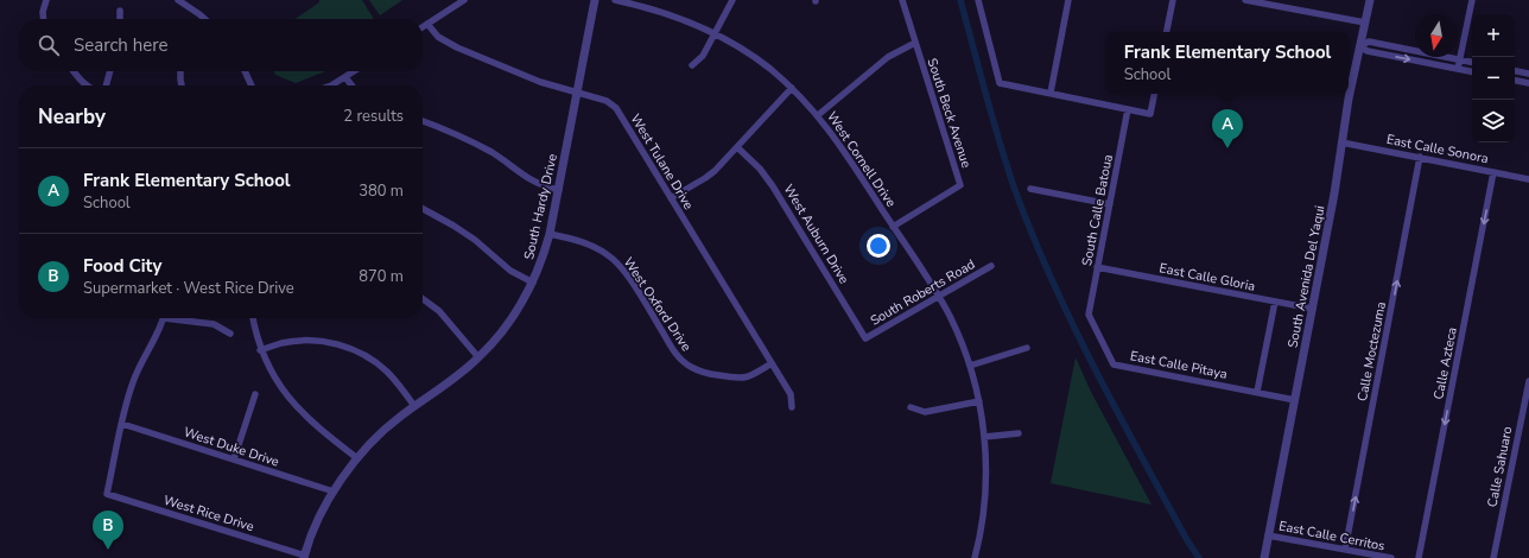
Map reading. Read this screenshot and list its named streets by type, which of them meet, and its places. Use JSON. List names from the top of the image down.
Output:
{
  "streets": {
    "street": [
      "South Beck Avenue",
      "East Calle Sonora",
      "West Cornell Drive",
      "West Tulane Drive",
      "South Hardy Drive",
      "South Calle Batoua",
      "West Auburn Drive",
      "East Calle Gloria",
      "South Avenida Del Yaqui",
      "South Roberts Road",
      "West Oxford Drive",
      "Calle Moctezuma",
      "Calle Azteca",
      "East Calle Pitaya",
      "West Duke Drive",
      "Calle Sahuaro",
      "West Rice Drive",
      "East Calle Cerritos"
    ]
  },
  "crossings": [
    ["South Beck Avenue", "West Cornell Drive"],
    ["East Calle Sonora", "South Avenida Del Yaqui"],
    ["East Calle Sonora", "Calle Moctezuma"],
    ["East Calle Sonora", "Calle Azteca"],
    ["West Cornell Drive", "South Roberts Road"],
    ["West Tulane Drive", "South Hardy Drive"],
    ["West Tulane Drive", "West Oxford Drive"],
    ["South Hardy Drive", "West Oxford Drive"],
    ["South Hardy Drive", "West Duke Drive"],
    ["South Hardy Drive", "West Rice Drive"],
    ["South Calle Batoua", "East Calle Gloria"],
    ["South Calle Batoua", "East Calle Pitaya"],
    ["West Auburn Drive", "South Roberts Road"],
    ["East Calle Gloria", "South Avenida Del Yaqui"],
    ["South Avenida Del Yaqui", "East Calle Pitaya"],
    ["South Avenida Del Yaqui", "East Calle Cerritos"],
    ["Calle Moctezuma", "East Calle Cerritos"],
    ["West Duke Drive", "West Rice Drive"]
  ],
  "one_way": ["Calle Moctezuma", "Calle Azteca"],
  "north": "bottom",
  "page": {
    "map_buttons": ["+", "−"],
    "search": "Search here",
    "popup": ["Frank Elementary School", "School"],
    "heading": ["Nearby", "2 results"],
    "pins": ["A", "B"],
    "list": [
      {
        "mark": "A",
        "name": "Frank Elementary School",
        "note": "School",
        "value": "380 m"
      },
      {
        "mark": "B",
        "name": "Food City",
        "note": "Supermarket · West Rice Drive",
        "value": "870 m"
      }
    ]
  }
}
